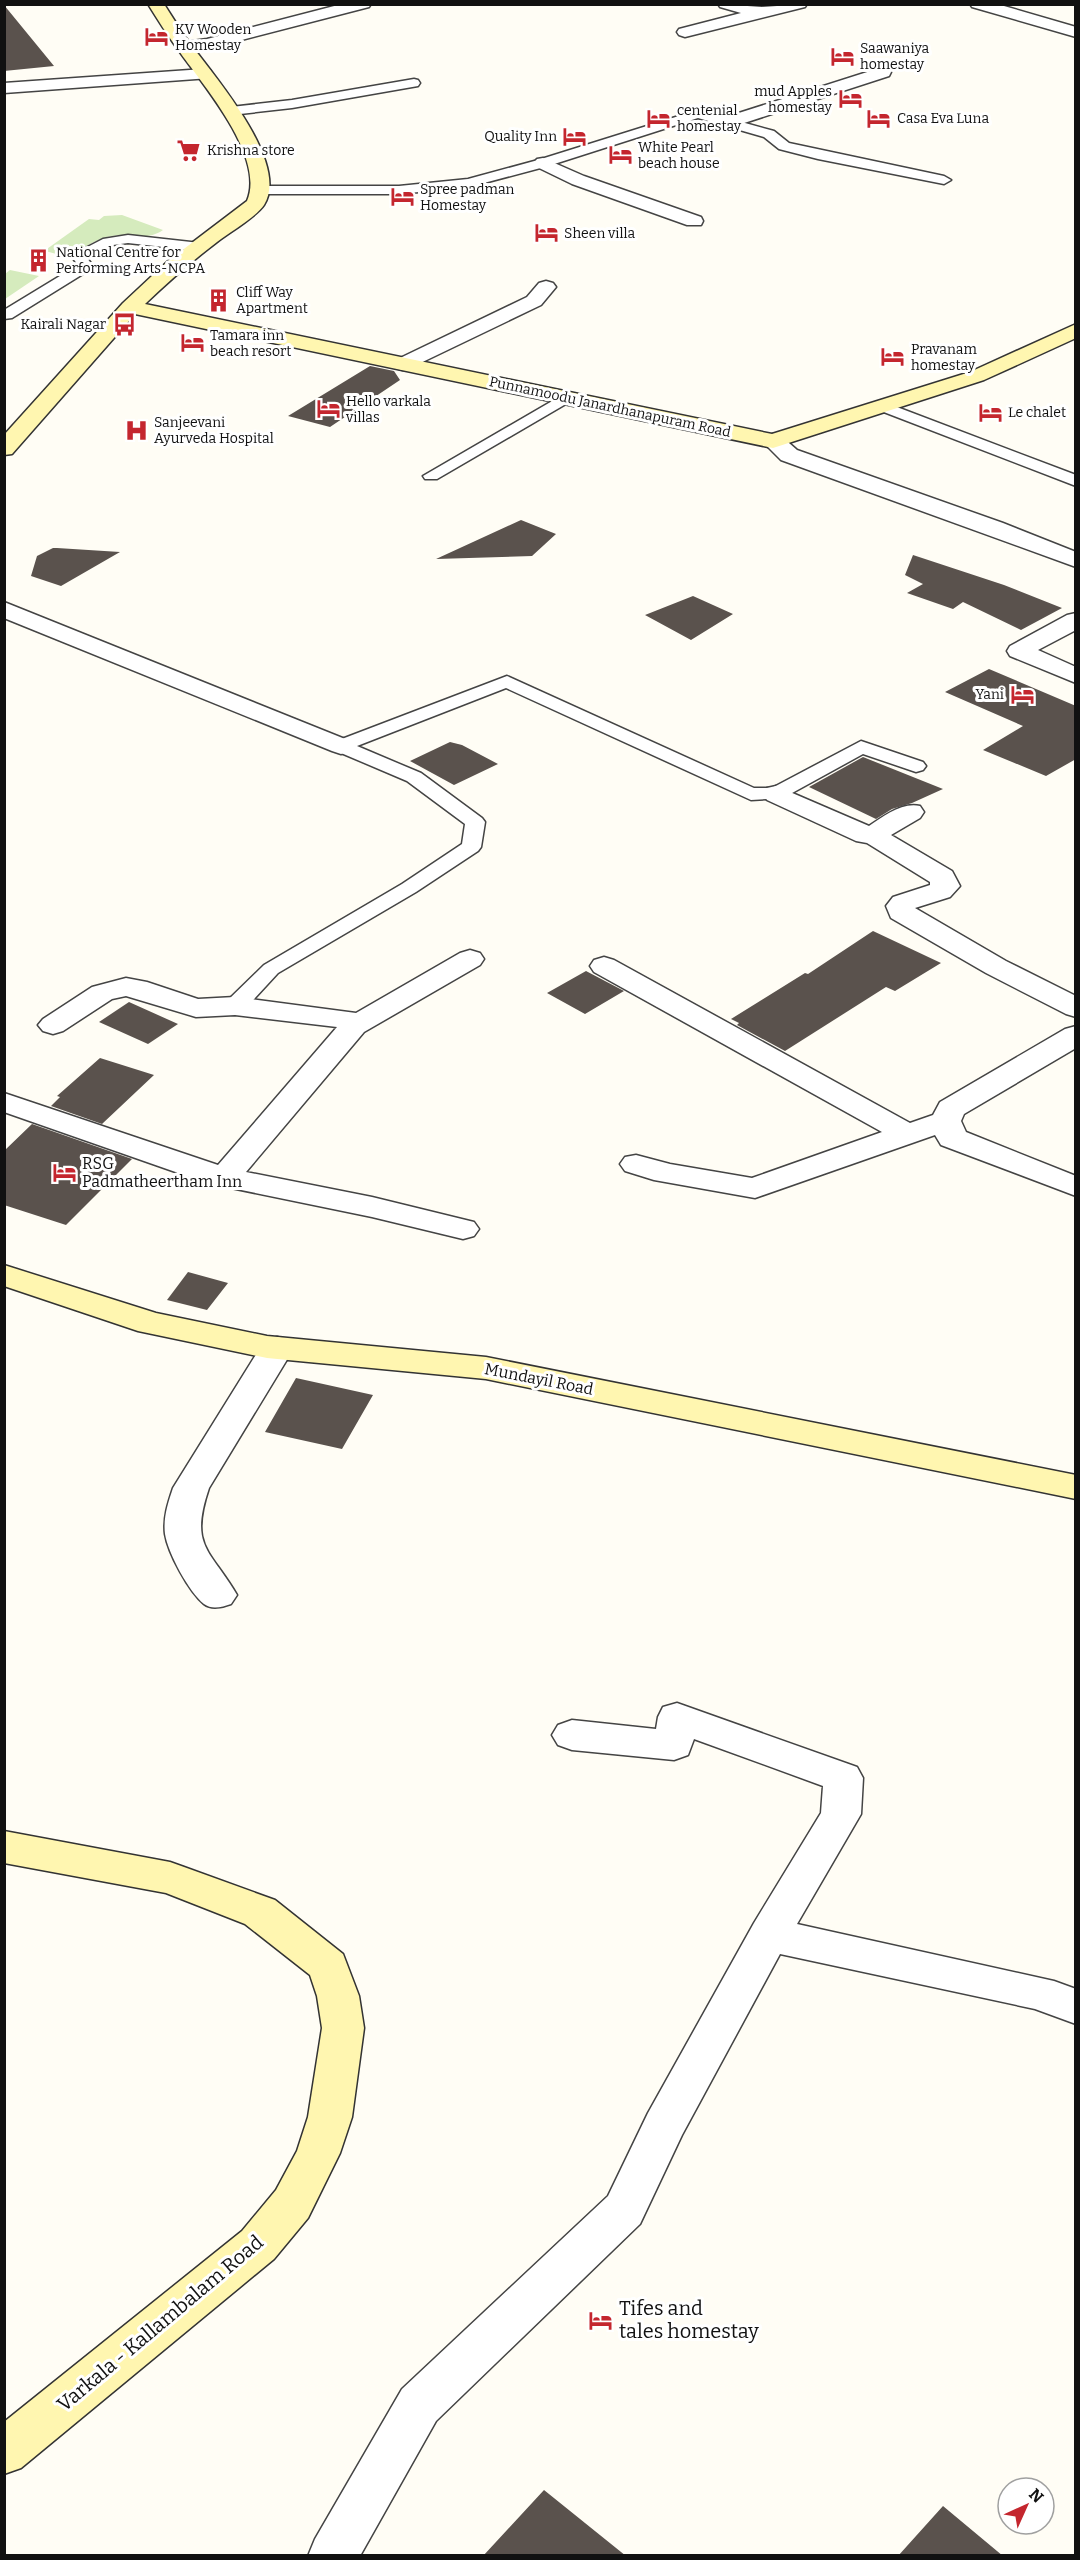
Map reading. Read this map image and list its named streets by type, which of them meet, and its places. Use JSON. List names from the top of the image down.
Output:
{
  "streets": {
    "main road": ["Punnamoodu Janardhanapuram Road", "Mundayil Road", "Varkala - Kallambalam Road"]
  },
  "places": {
    "hotel": [
      "KV Wooden Homestay",
      "Saawaniya homestay",
      "mud Apples homestay",
      "centenial homestay",
      "Casa Eva Luna",
      "Quality Inn",
      "White Pearl beach house",
      "Spree padman Homestay",
      "Sheen villa",
      "Tamara inn beach resort",
      "Pravanam homestay",
      "Hello varkala villas",
      "Le chalet",
      "Yani",
      "RSG Padmatheertham Inn",
      "Tifes and tales homestay"
    ],
    "supermarket": ["Krishna store"],
    "building": ["National Centre for Performing Arts-NCPA", "Cliff Way Apartment"],
    "bus stop": ["Kairali Nagar"],
    "hospital": ["Sanjeevani Ayurveda Hospital"]
  },
  "north": "top right"
}
